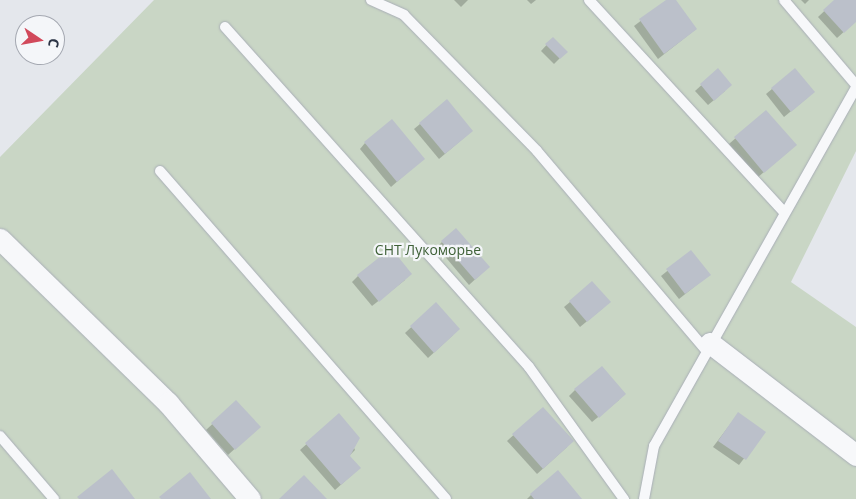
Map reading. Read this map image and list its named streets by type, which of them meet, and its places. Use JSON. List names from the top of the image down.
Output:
{
  "parks": ["СНТ Лукоморье"],
  "north": "right"
}
